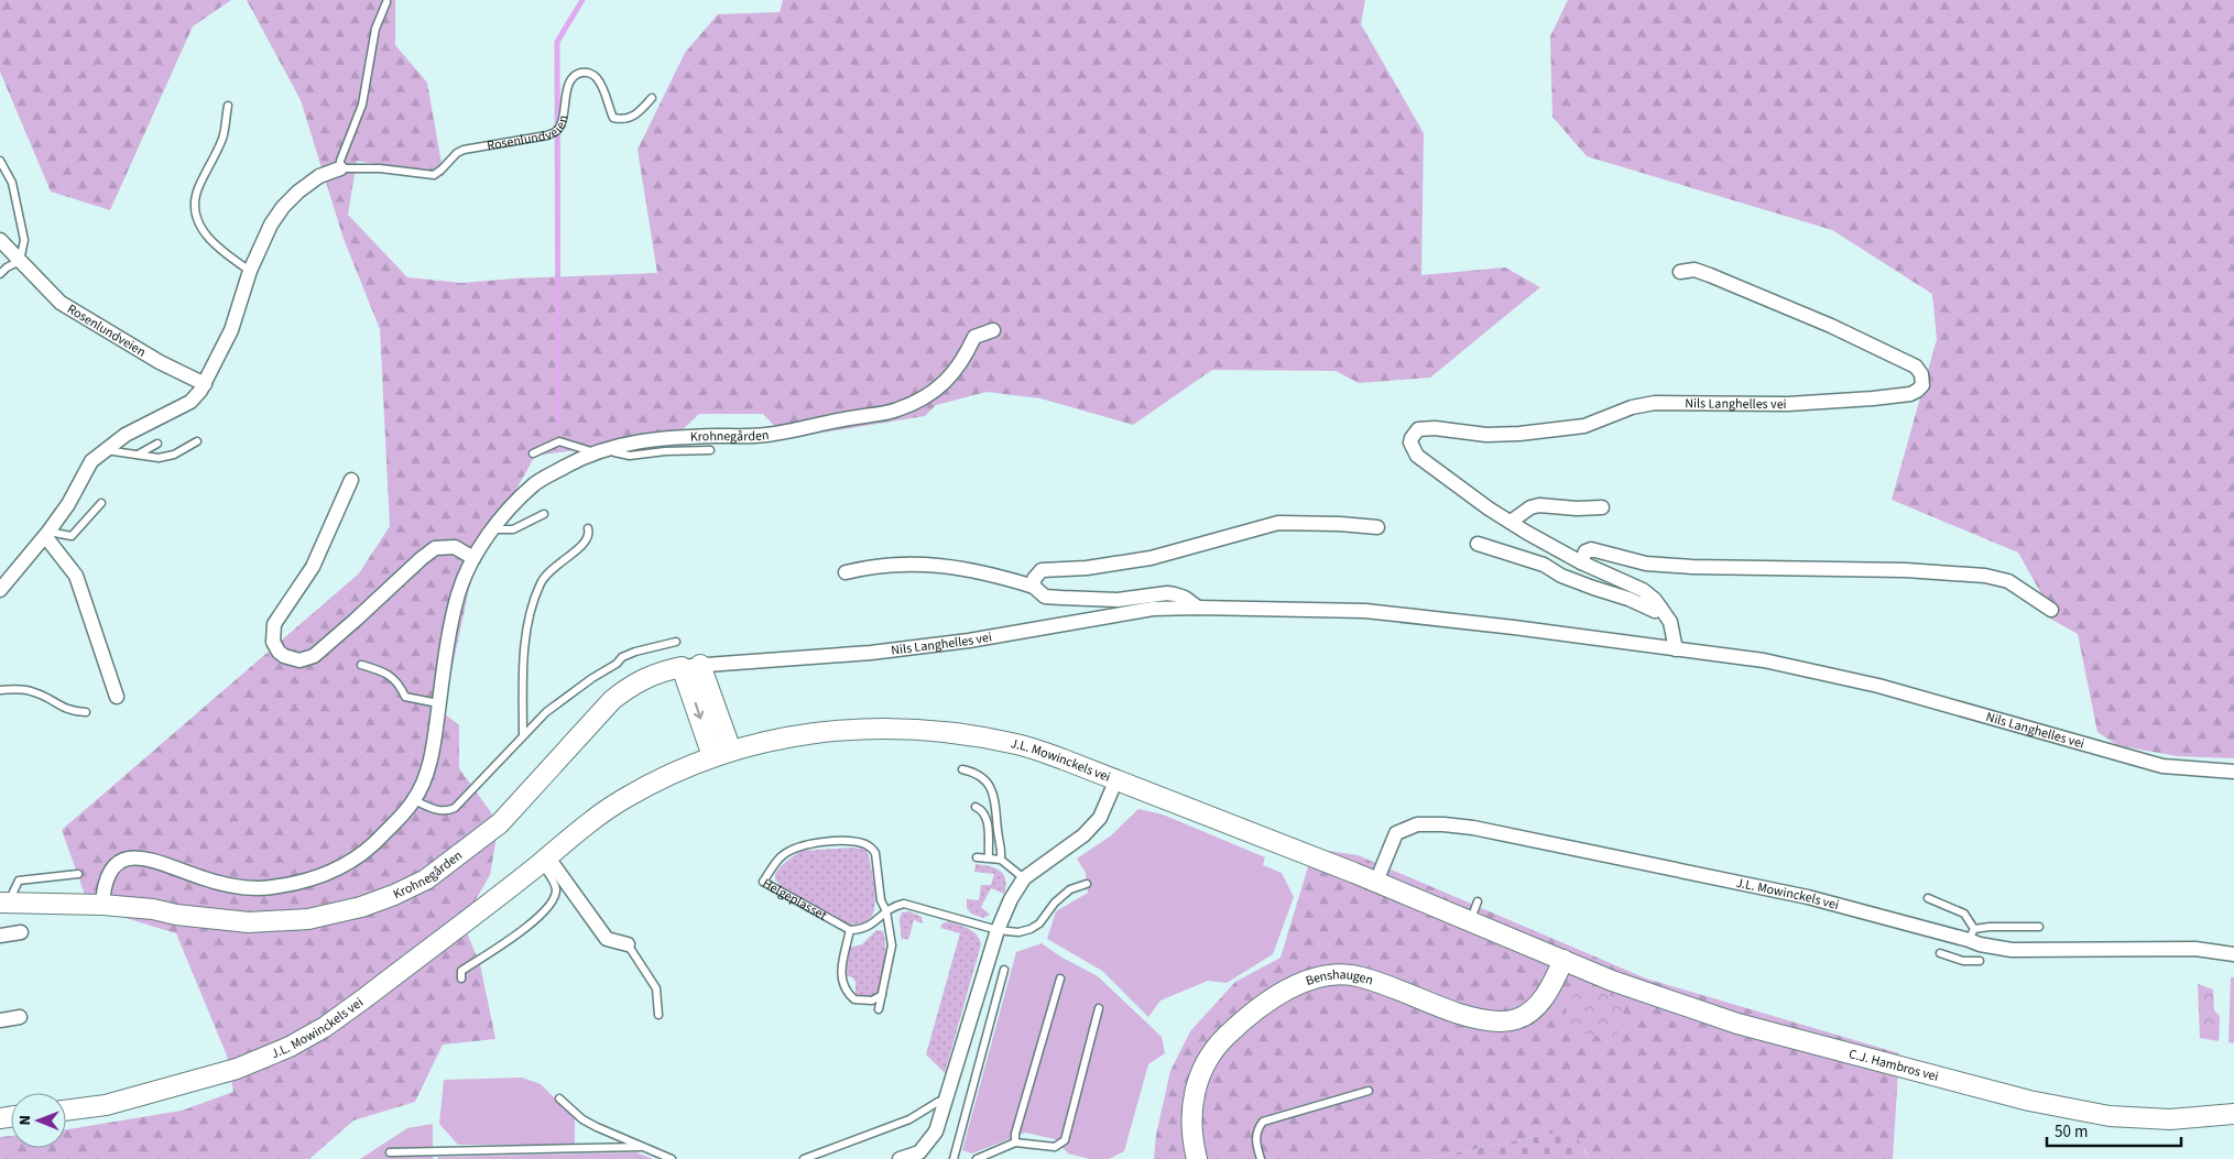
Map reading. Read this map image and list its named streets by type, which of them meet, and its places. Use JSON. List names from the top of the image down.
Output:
{
  "streets": {
    "main road": [
      "Krohnegården",
      "J.L. Mowinckels vei",
      "Benshaugen",
      "C.J. Hambros vei"
    ],
    "street": ["Rosenlundveien", "Nils Langhelles vei"],
    "lane": ["Helgeplasset"]
  },
  "crossings": [
    ["Nils Langhelles vei", "Krohnegården"],
    ["J.L. Mowinckels vei", "Benshaugen"],
    ["J.L. Mowinckels vei", "C.J. Hambros vei"],
    ["Benshaugen", "C.J. Hambros vei"]
  ],
  "scale_bar": "50 m",
  "north": "left"
}
